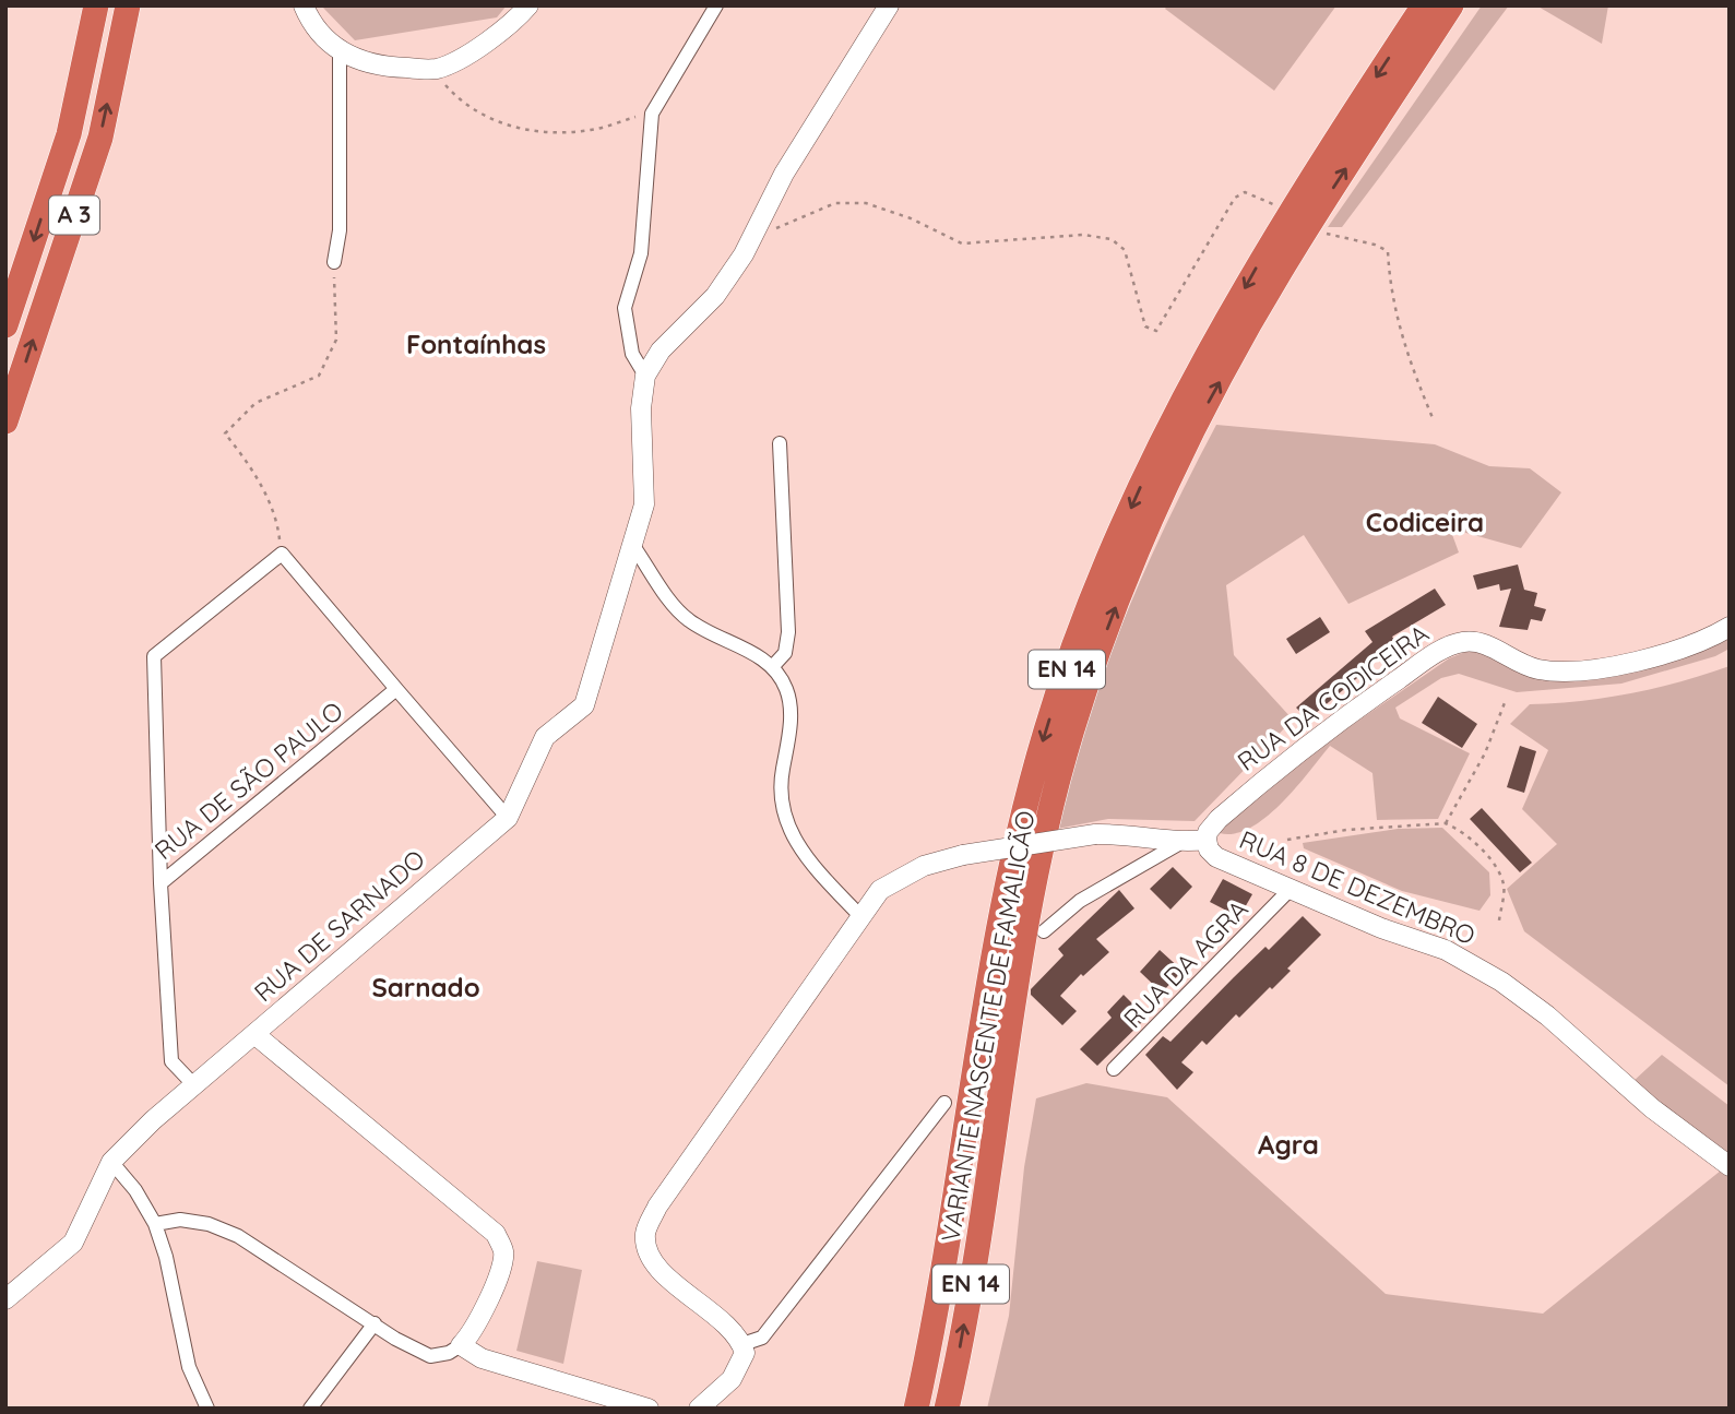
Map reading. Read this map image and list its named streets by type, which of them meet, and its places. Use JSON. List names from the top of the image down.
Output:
{
  "streets": {
    "highway": ["A 3", "EN 14", "VARIANTE NASCENTE DE FAMALICÃO"],
    "street": [
      "RUA DA CODICEIRA",
      "RUA DE SÃO PAULO",
      "RUA 8 DE DEZEMBRO",
      "RUA DE SARNADO",
      "RUA DA AGRA"
    ]
  },
  "crossings": [
    ["RUA DA CODICEIRA", "RUA 8 DE DEZEMBRO"],
    ["RUA DE SÃO PAULO", "RUA DE SARNADO"],
    ["RUA 8 DE DEZEMBRO", "RUA DA AGRA"]
  ],
  "districts": [
    "Fontaínhas",
    "Codiceira",
    "Sarnado",
    "Agra"
  ]
}
